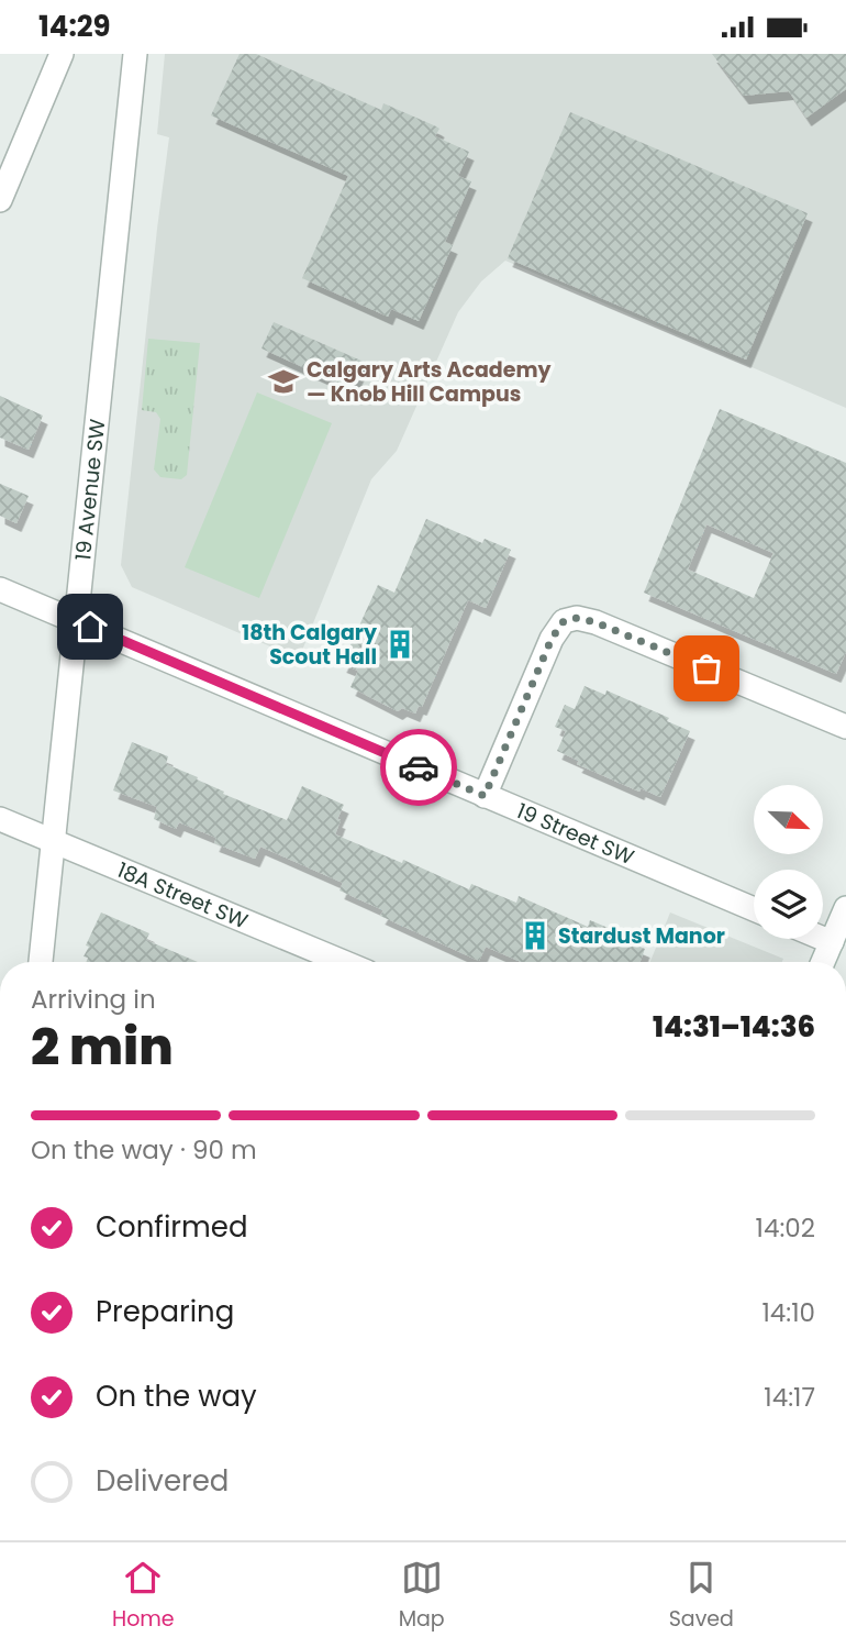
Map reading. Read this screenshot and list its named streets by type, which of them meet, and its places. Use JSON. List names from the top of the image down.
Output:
{
  "streets": {
    "street": ["19 Avenue SW", "19 Street SW", "18A Street SW"]
  },
  "crossings": [
    ["19 Avenue SW", "19 Street SW"],
    ["19 Avenue SW", "18A Street SW"]
  ],
  "places": {
    "school or university": ["Calgary Arts Academy — Knob Hill Campus"],
    "building": ["18th Calgary Scout Hall", "Stardust Manor"]
  },
  "north": "bottom right",
  "page": {
    "status": "14:29",
    "heading": ["2 min", "Arriving in", "14:31–14:36"],
    "bar": "On the way · 90 m",
    "list": [
      ["Confirmed", "14:02"],
      ["Preparing", "14:10"],
      ["On the way", "14:17"],
      "Delivered"
    ],
    "tabs": ["Home", "Map", "Saved"]
  }
}
